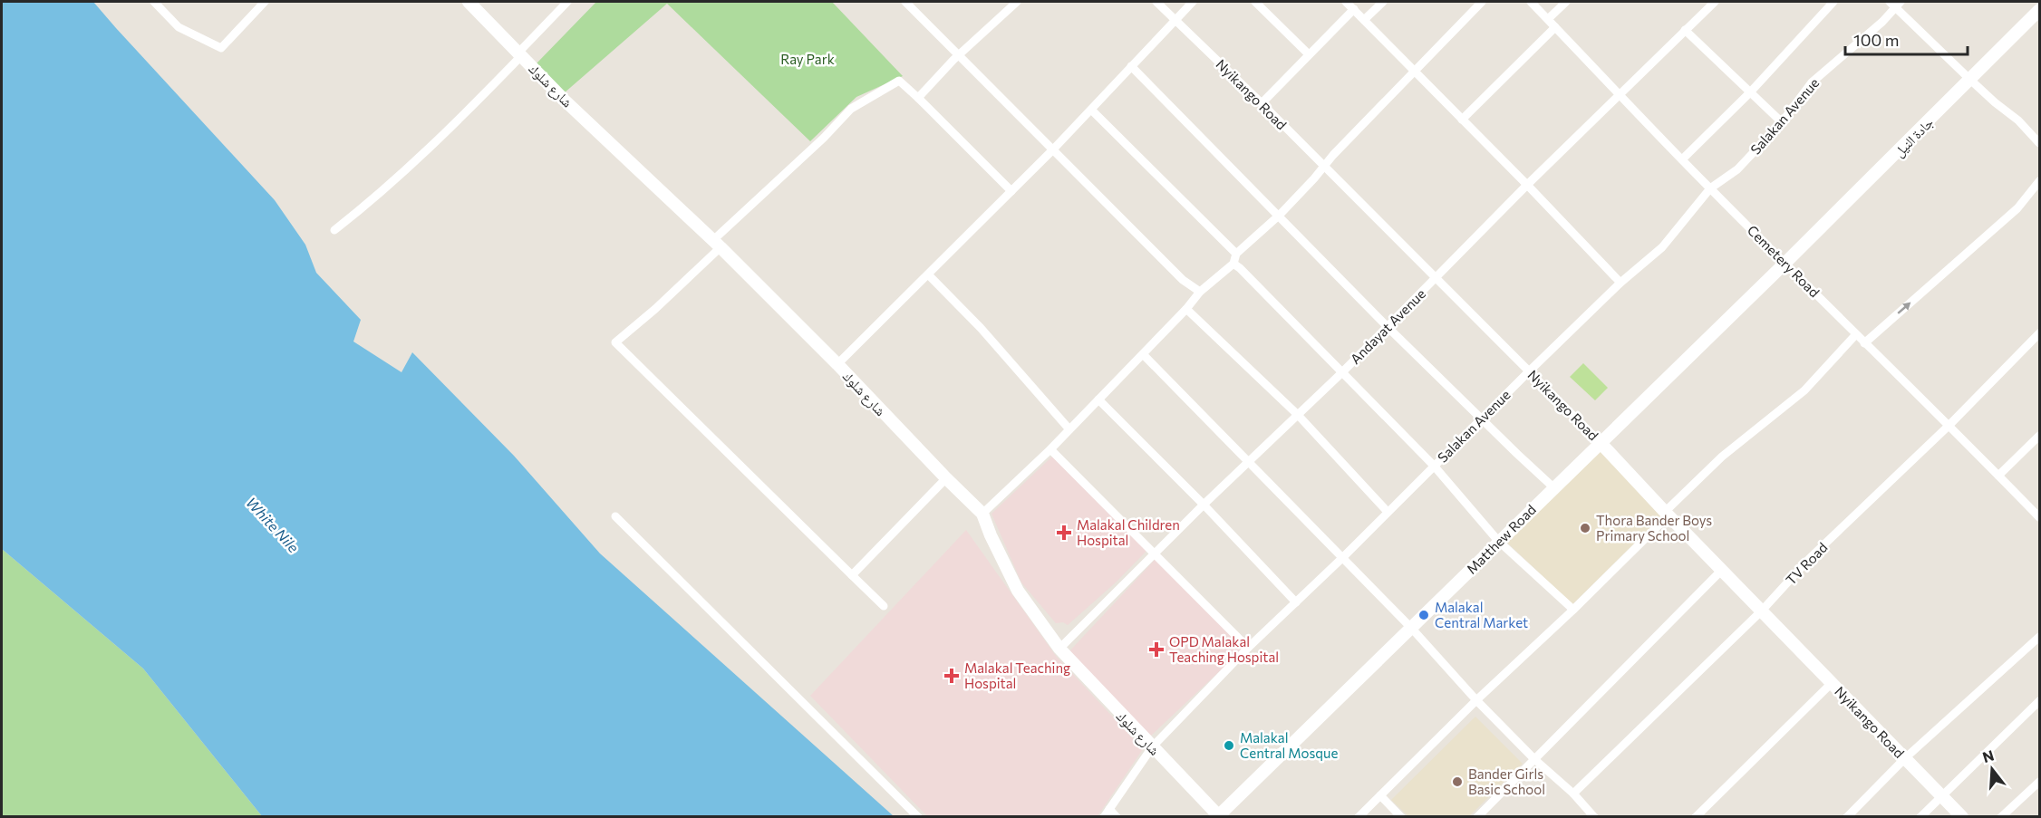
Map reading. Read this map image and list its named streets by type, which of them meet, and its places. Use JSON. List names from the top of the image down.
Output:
{
  "streets": {
    "street": [
      "شارع شلوك",
      "Nyikango Road",
      "Salakan Avenue",
      "جادة النيل",
      "Cemetery Road",
      "Andayat Avenue",
      "Matthew Road",
      "TV Road"
    ]
  },
  "crossings": [
    ["شارع شلوك", "Salakan Avenue"],
    ["شارع شلوك", "Andayat Avenue"],
    ["شارع شلوك", "Matthew Road"],
    ["Nyikango Road", "Salakan Avenue"],
    ["Nyikango Road", "Andayat Avenue"],
    ["Nyikango Road", "Matthew Road"],
    ["Nyikango Road", "TV Road"],
    ["Salakan Avenue", "Cemetery Road"],
    ["جادة النيل", "Cemetery Road"],
    ["جادة النيل", "Matthew Road"],
    ["Cemetery Road", "Andayat Avenue"],
    ["Cemetery Road", "Matthew Road"],
    ["Cemetery Road", "TV Road"]
  ],
  "water": ["White Nile"],
  "parks": ["Ray Park"],
  "places": {
    "other": [
      "Thora Bander Boys Primary School",
      "Malakal Central Market",
      "Malakal Central Mosque",
      "Bander Girls Basic School"
    ],
    "health": ["Malakal Children Hospital", "OPD Malakal Teaching Hospital", "Malakal Teaching Hospital"]
  },
  "scale_bar": "100 m",
  "north": "top"
}
